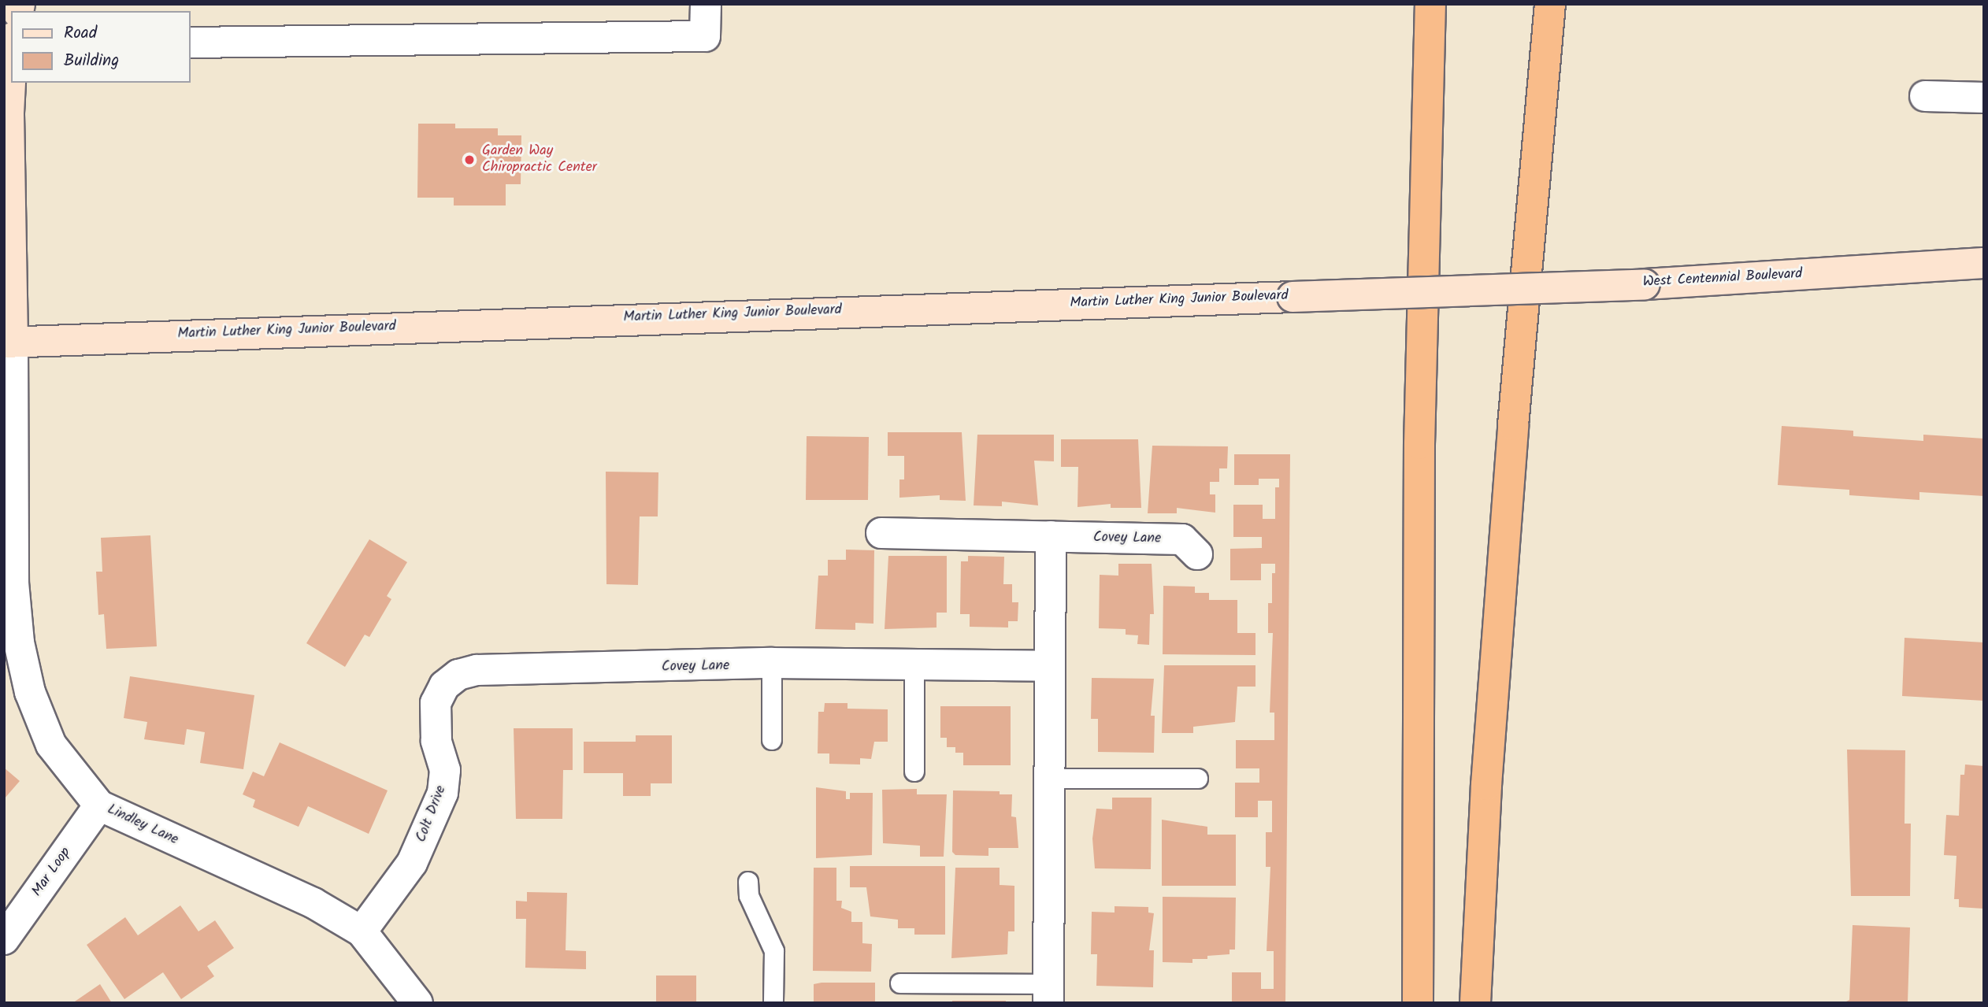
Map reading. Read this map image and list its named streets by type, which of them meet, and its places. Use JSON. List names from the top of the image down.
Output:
{
  "streets": {
    "main road": ["West Centennial Boulevard", "Martin Luther King Junior Boulevard"],
    "street": [
      "Covey Lane",
      "Colt Drive",
      "Lindley Lane",
      "Mar Loop"
    ]
  },
  "crossings": [
    ["West Centennial Boulevard", "Martin Luther King Junior Boulevard"],
    ["Martin Luther King Junior Boulevard", "Lindley Lane"],
    ["Covey Lane", "Colt Drive"],
    ["Colt Drive", "Lindley Lane"],
    ["Lindley Lane", "Mar Loop"]
  ],
  "places": ["Garden Way Chiropractic Center"],
  "legend": ["Road", "Building"]
}
